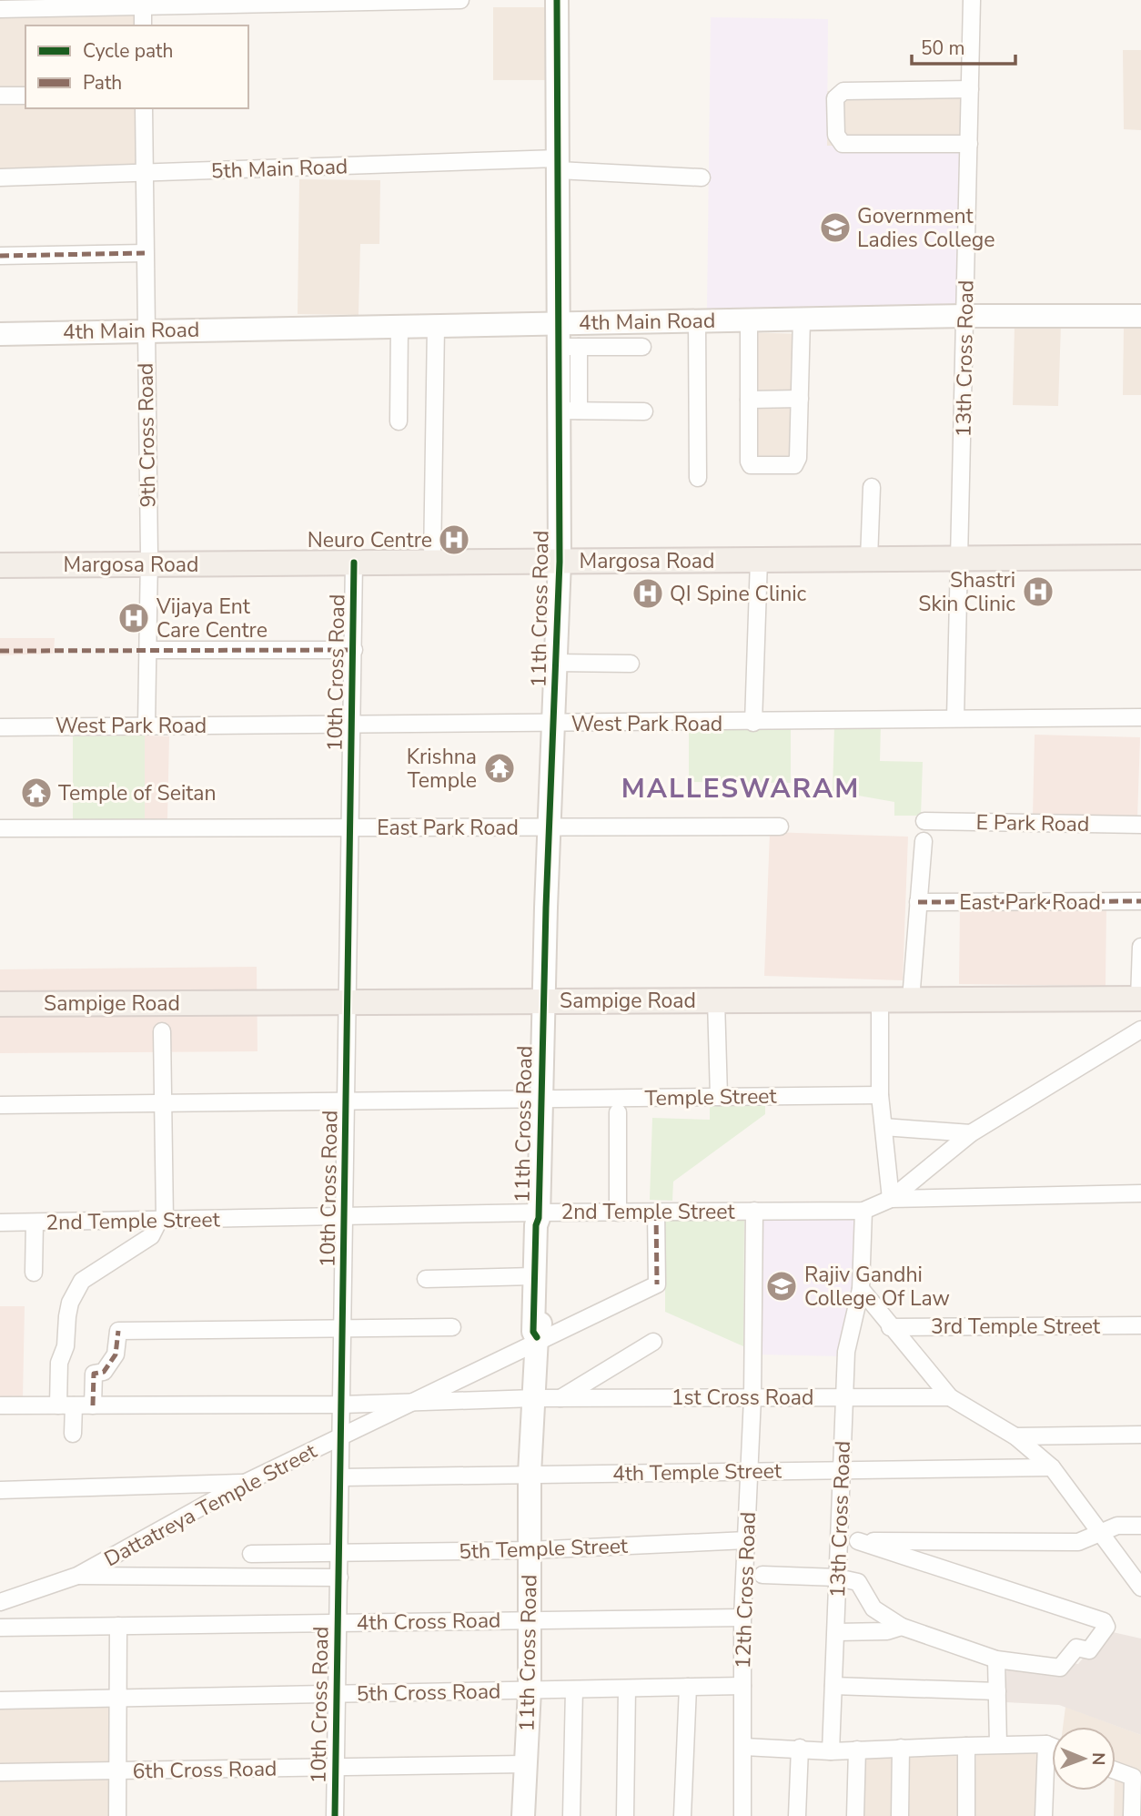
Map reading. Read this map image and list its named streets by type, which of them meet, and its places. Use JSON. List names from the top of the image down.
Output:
{
  "streets": {
    "main road": ["Margosa Road", "Sampige Road"],
    "street": [
      "5th Main Road",
      "4th Main Road",
      "13th Cross Road",
      "9th Cross Road",
      "11th Cross Road",
      "10th Cross Road",
      "West Park Road",
      "E Park Road",
      "East Park Road",
      "Temple Street",
      "2nd Temple Street",
      "3rd Temple Street",
      "1st Cross Road",
      "4th Temple Street",
      "Dattatreya Temple Street",
      "5th Temple Street",
      "12th Cross Road",
      "4th Cross Road",
      "5th Cross Road",
      "6th Cross Road"
    ]
  },
  "crossings": [
    ["5th Main Road", "9th Cross Road"],
    ["5th Main Road", "11th Cross Road"],
    ["4th Main Road", "13th Cross Road"],
    ["4th Main Road", "9th Cross Road"],
    ["4th Main Road", "11th Cross Road"],
    ["13th Cross Road", "Margosa Road"],
    ["13th Cross Road", "West Park Road"],
    ["13th Cross Road", "2nd Temple Street"],
    ["13th Cross Road", "1st Cross Road"],
    ["13th Cross Road", "4th Temple Street"],
    ["9th Cross Road", "Margosa Road"],
    ["9th Cross Road", "West Park Road"],
    ["Margosa Road", "11th Cross Road"],
    ["Margosa Road", "10th Cross Road"],
    ["11th Cross Road", "West Park Road"],
    ["11th Cross Road", "East Park Road"],
    ["11th Cross Road", "Sampige Road"],
    ["11th Cross Road", "Temple Street"],
    ["11th Cross Road", "2nd Temple Street"],
    ["11th Cross Road", "1st Cross Road"],
    ["11th Cross Road", "4th Temple Street"],
    ["11th Cross Road", "Dattatreya Temple Street"],
    ["11th Cross Road", "5th Temple Street"],
    ["11th Cross Road", "4th Cross Road"],
    ["11th Cross Road", "5th Cross Road"],
    ["11th Cross Road", "6th Cross Road"],
    ["10th Cross Road", "West Park Road"],
    ["10th Cross Road", "East Park Road"],
    ["10th Cross Road", "Sampige Road"],
    ["10th Cross Road", "Temple Street"],
    ["10th Cross Road", "2nd Temple Street"],
    ["10th Cross Road", "4th Temple Street"],
    ["10th Cross Road", "Dattatreya Temple Street"],
    ["10th Cross Road", "5th Temple Street"],
    ["10th Cross Road", "4th Cross Road"],
    ["10th Cross Road", "5th Cross Road"],
    ["10th Cross Road", "6th Cross Road"],
    ["2nd Temple Street", "Dattatreya Temple Street"],
    ["2nd Temple Street", "12th Cross Road"],
    ["1st Cross Road", "12th Cross Road"],
    ["4th Temple Street", "12th Cross Road"],
    ["5th Temple Street", "12th Cross Road"],
    ["12th Cross Road", "4th Cross Road"],
    ["12th Cross Road", "5th Cross Road"]
  ],
  "districts": ["MALLESWARAM"],
  "places": {
    "school or university": ["Government Ladies College", "Rajiv Gandhi College Of Law"],
    "hospital": [
      "Neuro Centre",
      "Shastri Skin Clinic",
      "QI Spine Clinic",
      "Vijaya Ent Care Centre"
    ],
    "temple": ["Krishna Temple", "Temple of Seitan"]
  },
  "legend": ["Cycle path", "Path"],
  "scale_bar": "50 m",
  "north": "right"
}
